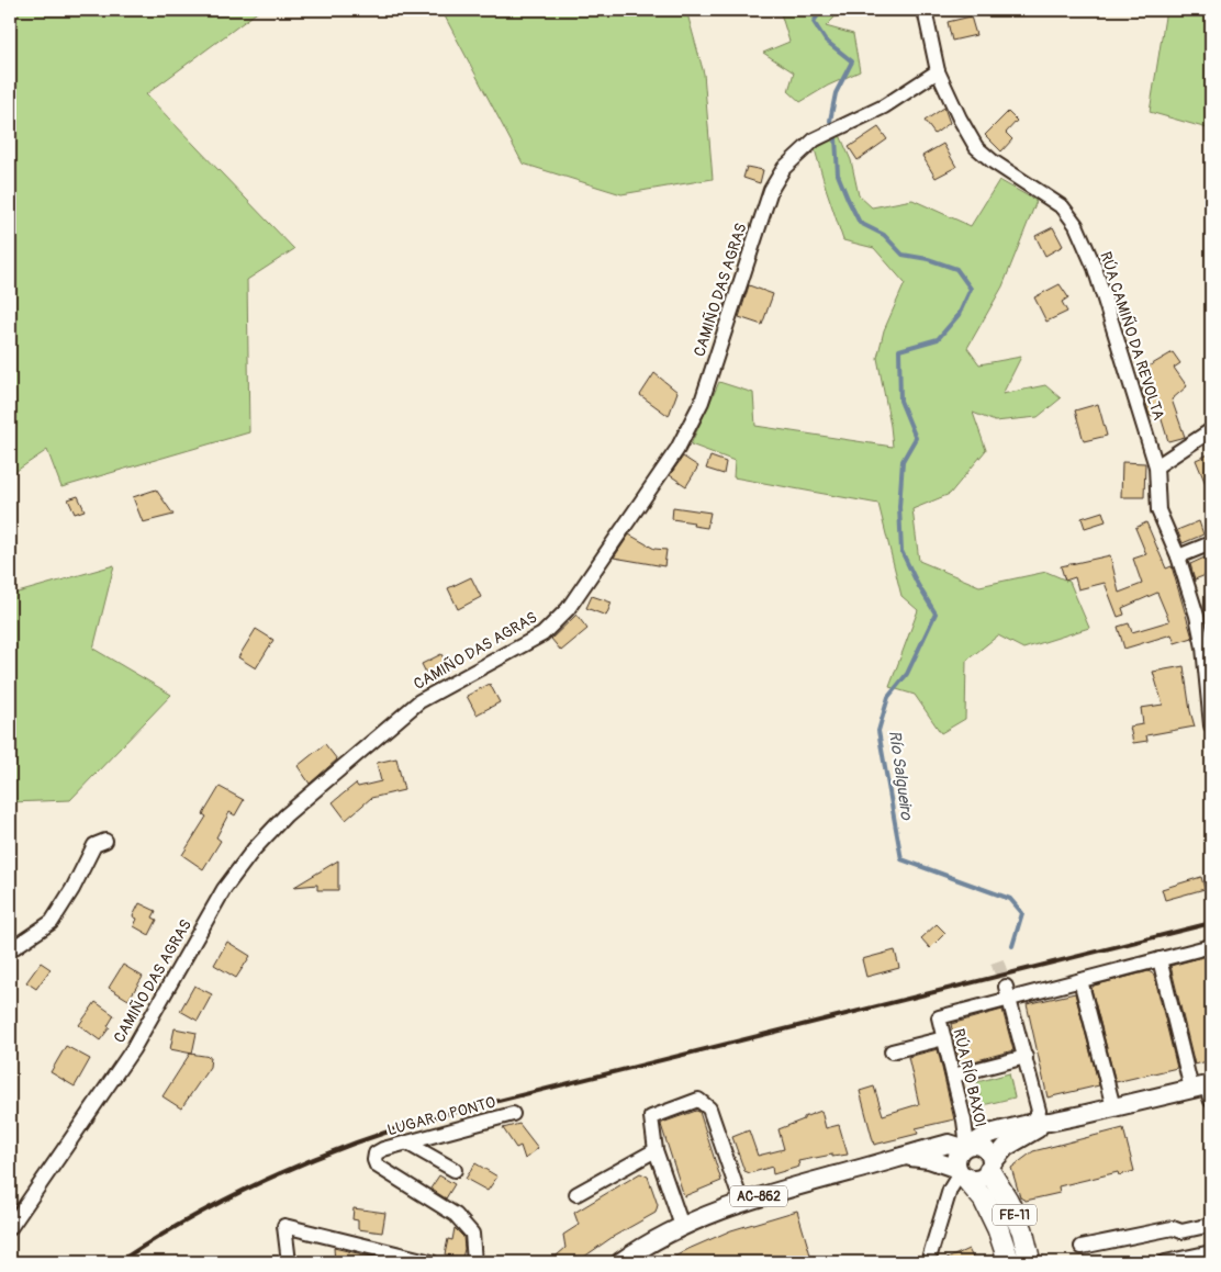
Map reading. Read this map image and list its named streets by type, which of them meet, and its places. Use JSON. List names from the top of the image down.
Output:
{
  "streets": {
    "highway": ["FE-11"],
    "main road": ["AC-862"],
    "street": [
      "CAMIÑO DAS AGRAS",
      "RÚA CAMIÑO DA REVOLTA",
      "RÚA RÍO BAXOI",
      "LUGAR O PONTO"
    ]
  },
  "crossings": [
    ["CAMIÑO DAS AGRAS", "RÚA CAMIÑO DA REVOLTA"],
    ["RÚA RÍO BAXOI", "AC-862"],
    ["RÚA RÍO BAXOI", "FE-11"],
    ["AC-862", "FE-11"]
  ],
  "water": ["Río Salgueiro"]
}
